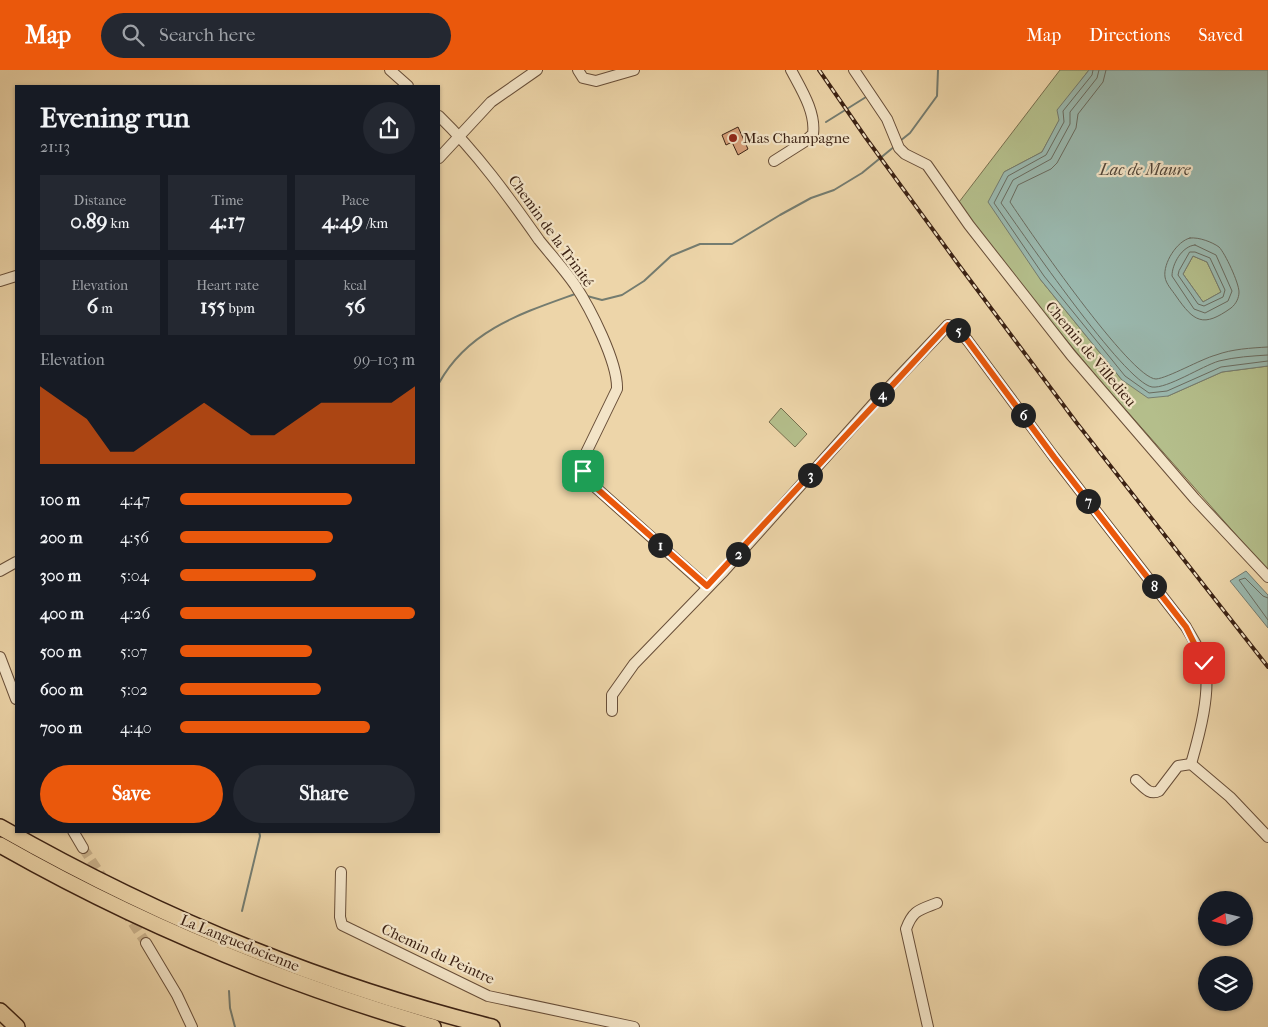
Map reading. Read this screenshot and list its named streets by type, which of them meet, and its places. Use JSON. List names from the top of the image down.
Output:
{
  "streets": {
    "highway": ["La Languedocienne"],
    "street": ["Chemin de la Trinité", "Chemin de Villedieu", "Chemin du Peintre"]
  },
  "water": ["Lac de Maure"],
  "places": ["Mas Champagne"],
  "north": "left",
  "page": {
    "header": "Map",
    "search": "Search here",
    "nav": ["Map", "Directions", "Saved"],
    "heading": ["Evening run", "21:13"],
    "stats": [
      ["Distance", "0.89 km"],
      ["Time", "4:17"],
      ["Pace", "4:49 /km"],
      ["Elevation", "6 m"],
      ["Heart rate", "155 bpm"],
      ["kcal", "56"]
    ],
    "pins": [
      "5",
      "4",
      "6",
      "3",
      "7",
      "1",
      "2",
      "8"
    ],
    "chart": ["Elevation", "99–103 m"],
    "list": [
      {
        "name": "100 m",
        "note": "4:47"
      },
      {
        "name": "200 m",
        "note": "4:56"
      },
      {
        "name": "300 m",
        "note": "5:04"
      },
      {
        "name": "400 m",
        "note": "4:26"
      },
      {
        "name": "500 m",
        "note": "5:07"
      },
      {
        "name": "600 m",
        "note": "5:02"
      },
      {
        "name": "700 m",
        "note": "4:40"
      }
    ],
    "buttons": ["Save", "Share"]
  }
}
